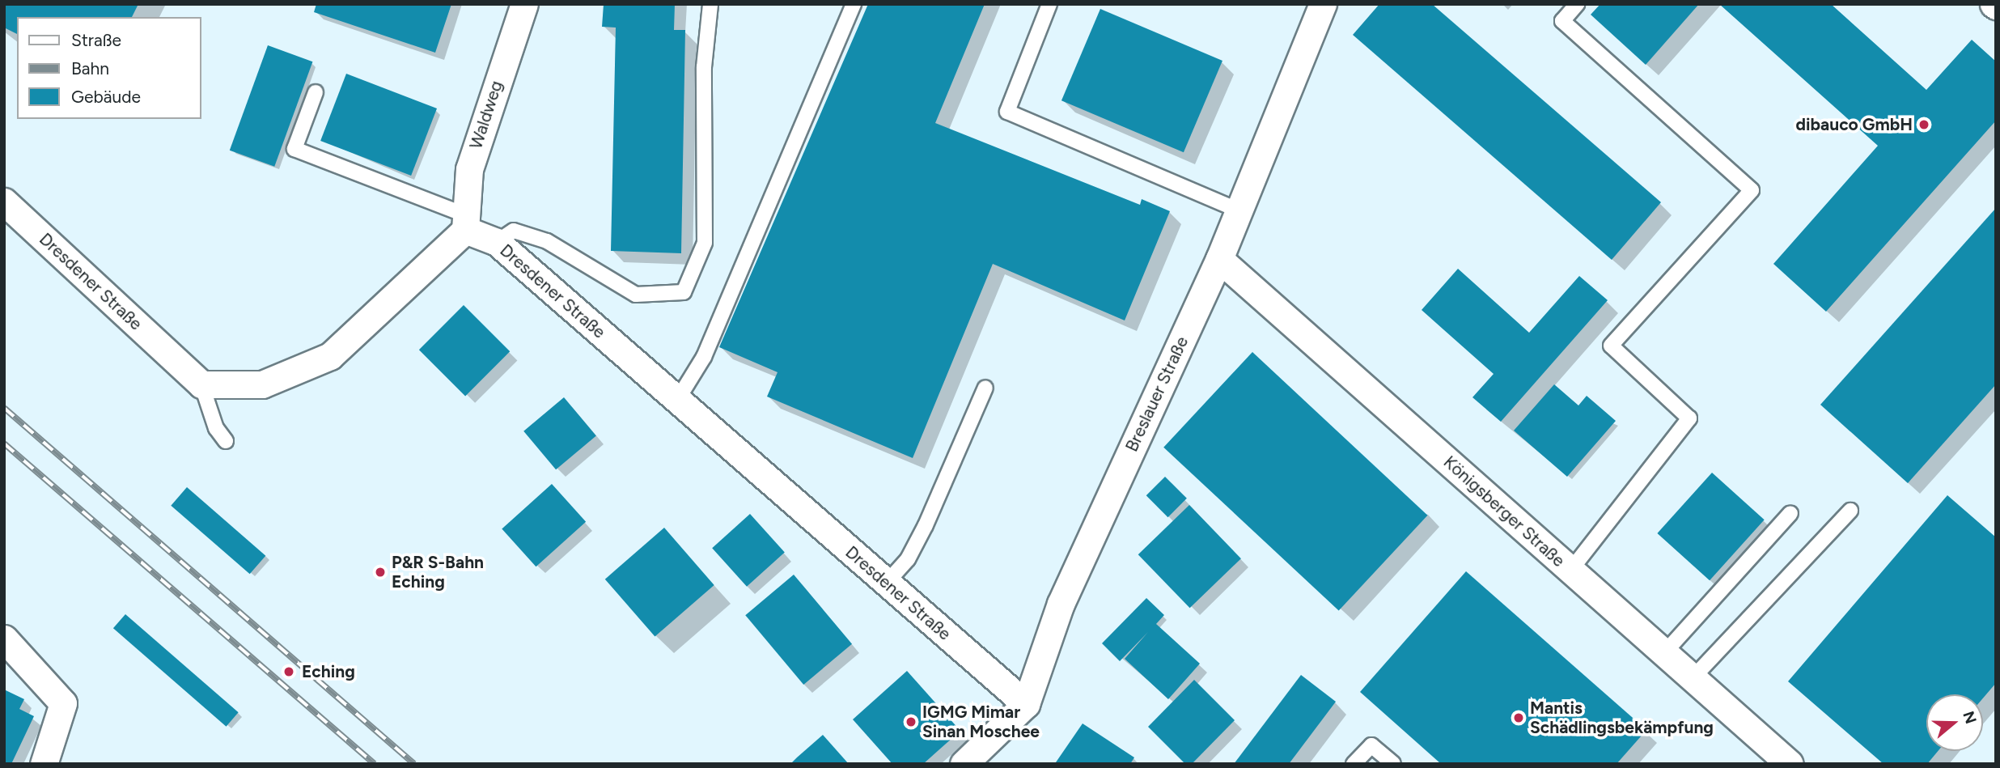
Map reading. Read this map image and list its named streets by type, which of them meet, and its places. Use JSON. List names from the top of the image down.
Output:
{
  "streets": {
    "street": [
      "Waldweg",
      "Dresdener Straße",
      "Breslauer Straße",
      "Königsberger Straße"
    ]
  },
  "crossings": [
    ["Waldweg", "Dresdener Straße"],
    ["Dresdener Straße", "Breslauer Straße"],
    ["Breslauer Straße", "Königsberger Straße"]
  ],
  "places": [
    "dibauco GmbH",
    "P&R S-Bahn Eching",
    "Eching",
    "Mantis Schädlingsbekämpfung",
    "IGMG Mimar Sinan Moschee"
  ],
  "legend": ["Straße", "Bahn", "Gebäude"],
  "north": "right"
}
